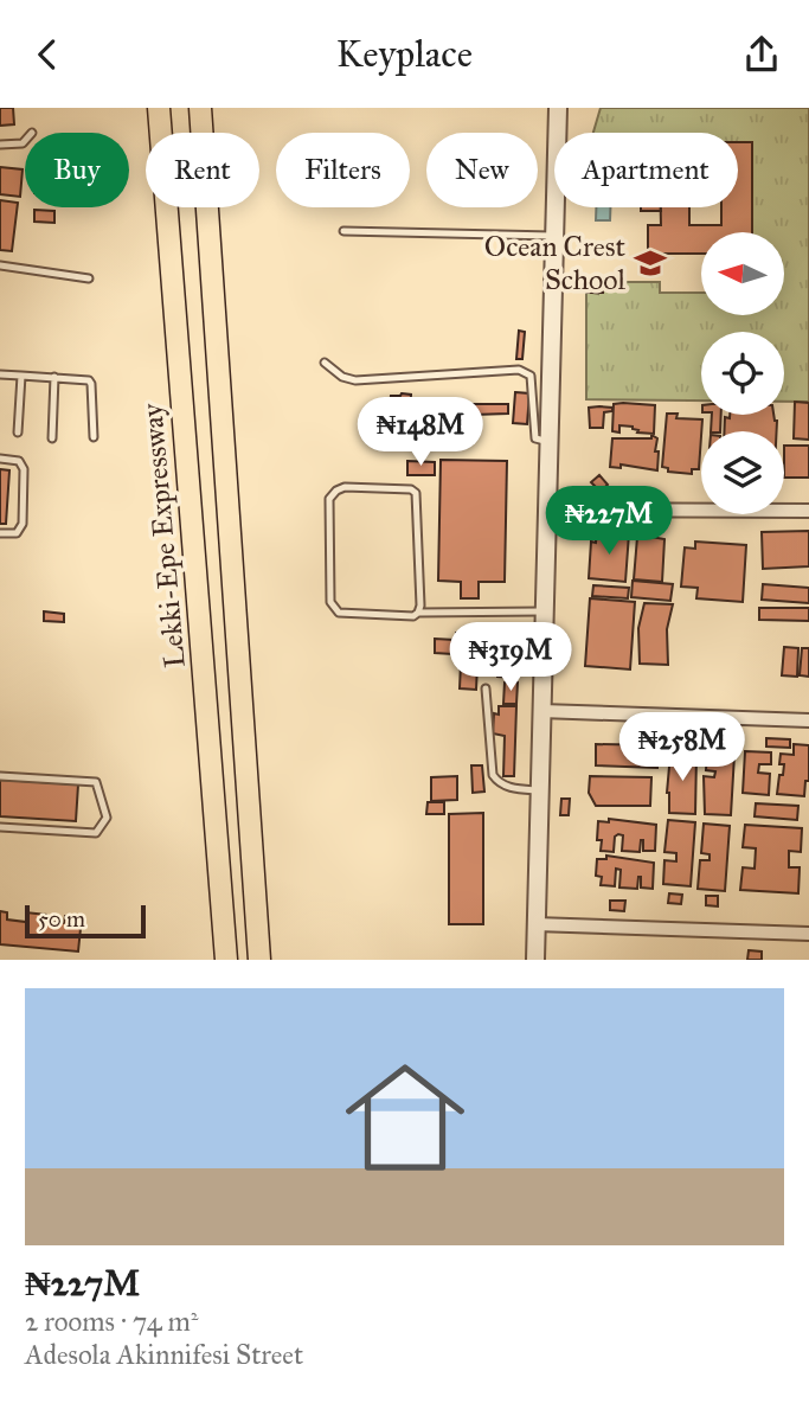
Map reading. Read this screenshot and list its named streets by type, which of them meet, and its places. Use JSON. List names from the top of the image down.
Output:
{
  "streets": {
    "highway": ["Lekki-Epe Expressway"]
  },
  "places": {
    "school or university": ["Ocean Crest School"]
  },
  "scale_bar": "50 m",
  "north": "left",
  "page": {
    "header": "Keyplace",
    "chip": [
      "Buy",
      "Rent",
      "Filters",
      "New",
      "Apartment"
    ],
    "price": [
      "₦148M",
      "₦227M",
      "₦319M",
      "₦258M"
    ],
    "scale": "50 m",
    "list": [
      {
        "name": "₦227M",
        "note": "2 rooms · 74 m² · Adesola Akinnifesi Street"
      }
    ]
  }
}
